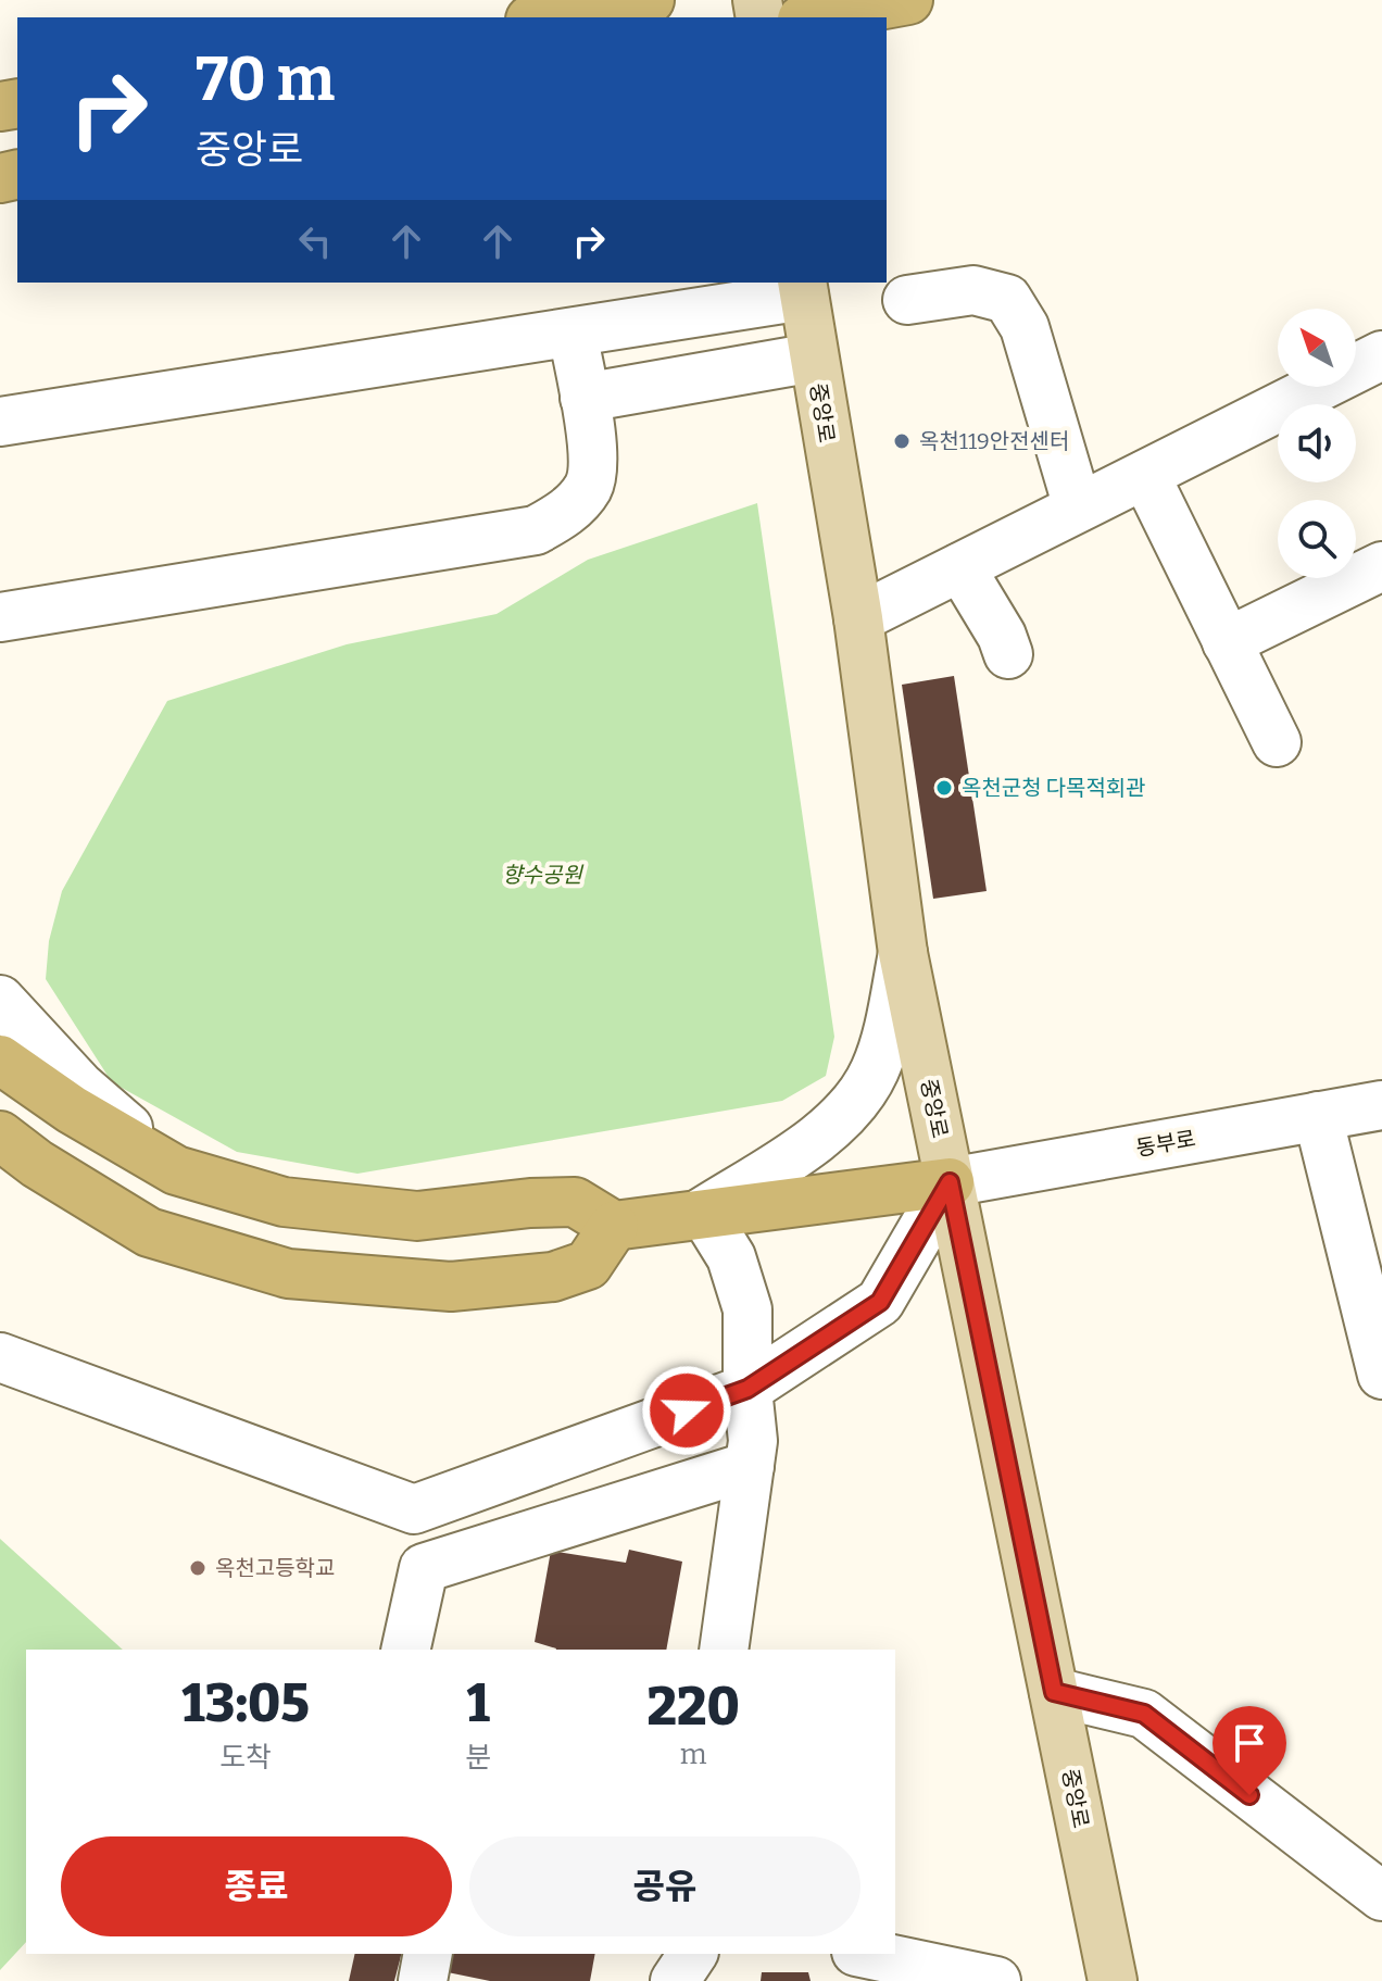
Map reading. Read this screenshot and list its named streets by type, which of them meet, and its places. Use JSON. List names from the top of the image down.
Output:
{
  "streets": {
    "main road": ["중앙로"],
    "street": ["동부로"]
  },
  "crossings": [
    ["중앙로", "동부로"]
  ],
  "parks": ["향수공원"],
  "places": ["옥천119안전센터", "옥천군청 다목적회관", "옥천고등학교"],
  "north": "top left",
  "page": {
    "turn": ["70 m", "중앙로"],
    "eta": [
      "13:05",
      "도착",
      "1",
      "분",
      "220",
      "m"
    ],
    "buttons": ["종료", "공유"]
  }
}
